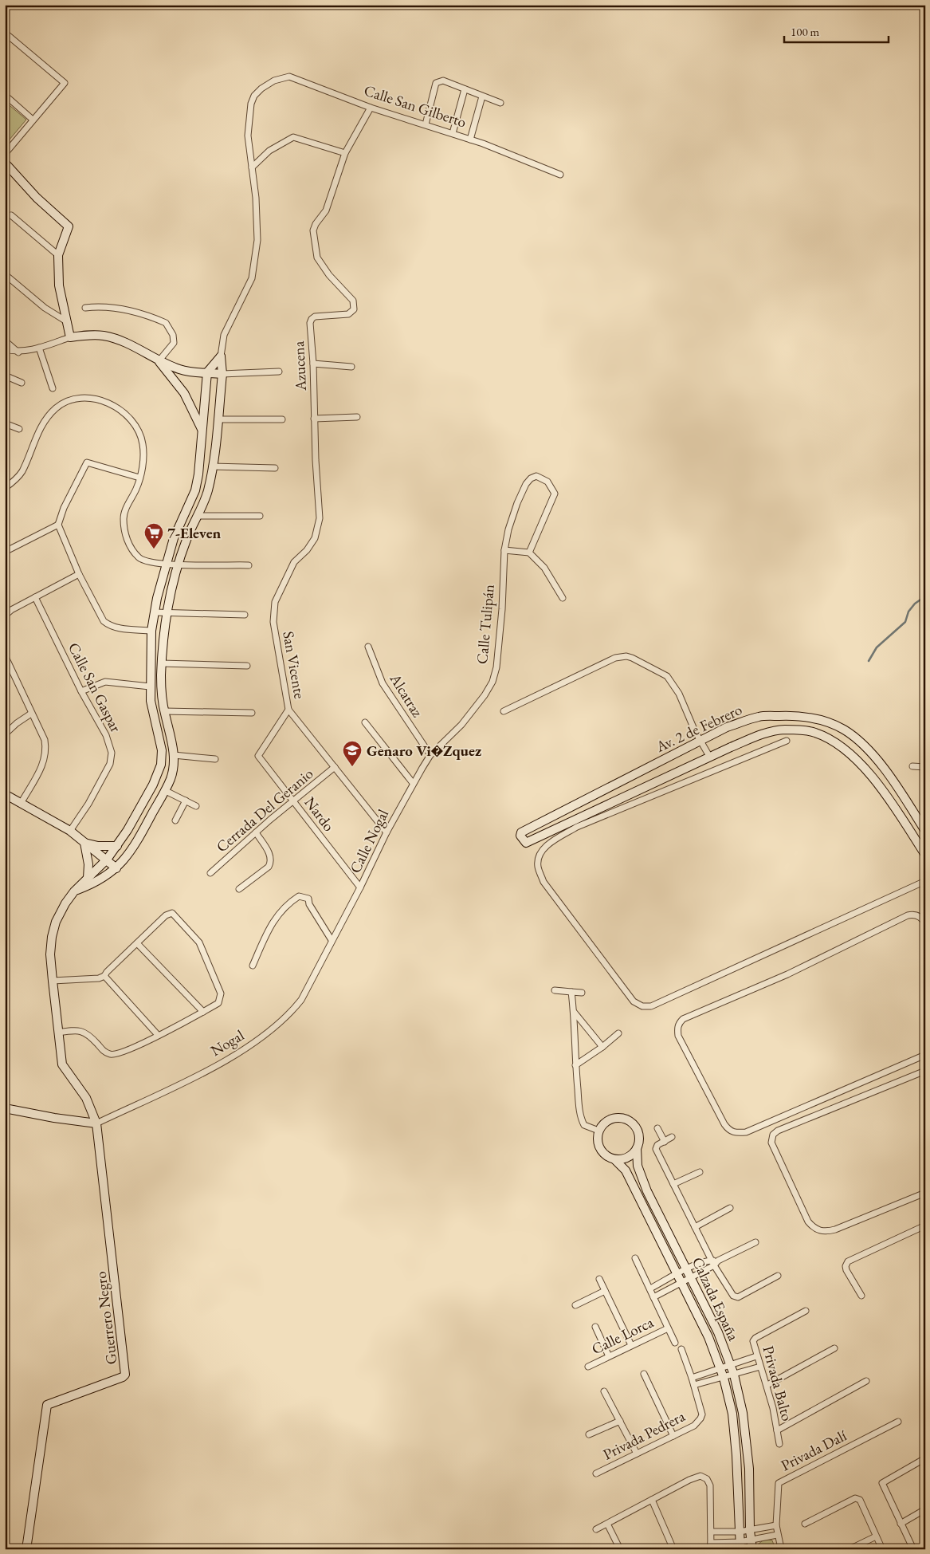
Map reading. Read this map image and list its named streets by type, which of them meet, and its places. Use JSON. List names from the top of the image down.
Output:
{
  "streets": {
    "street": [
      "Calle San Gilberto",
      "Azucena",
      "Calle Tulipán",
      "San Vicente",
      "Calle San Gaspar",
      "Alcatraz",
      "Av. 2 de Febrero",
      "Cerrada Del Geranio",
      "Nardo",
      "Calle Nogal",
      "Nogal",
      "Calzada España",
      "Guerrero Negro",
      "Calle Lorca",
      "Privada Balto",
      "Privada Pedrera",
      "Privada Dalí"
    ]
  },
  "crossings": [
    ["Azucena", "San Vicente"],
    ["Calle Tulipán", "Alcatraz"],
    ["Calle Tulipán", "Calle Nogal"],
    ["San Vicente", "Cerrada Del Geranio"],
    ["San Vicente", "Nardo"],
    ["Alcatraz", "Calle Nogal"],
    ["Cerrada Del Geranio", "Nardo"],
    ["Nardo", "Calle Nogal"],
    ["Calle Nogal", "Nogal"],
    ["Nogal", "Guerrero Negro"],
    ["Calzada España", "Calle Lorca"]
  ],
  "places": {
    "supermarket": ["7-Eleven"],
    "school or university": ["Genaro Vi�Zquez"]
  },
  "scale_bar": "100 m"
}
